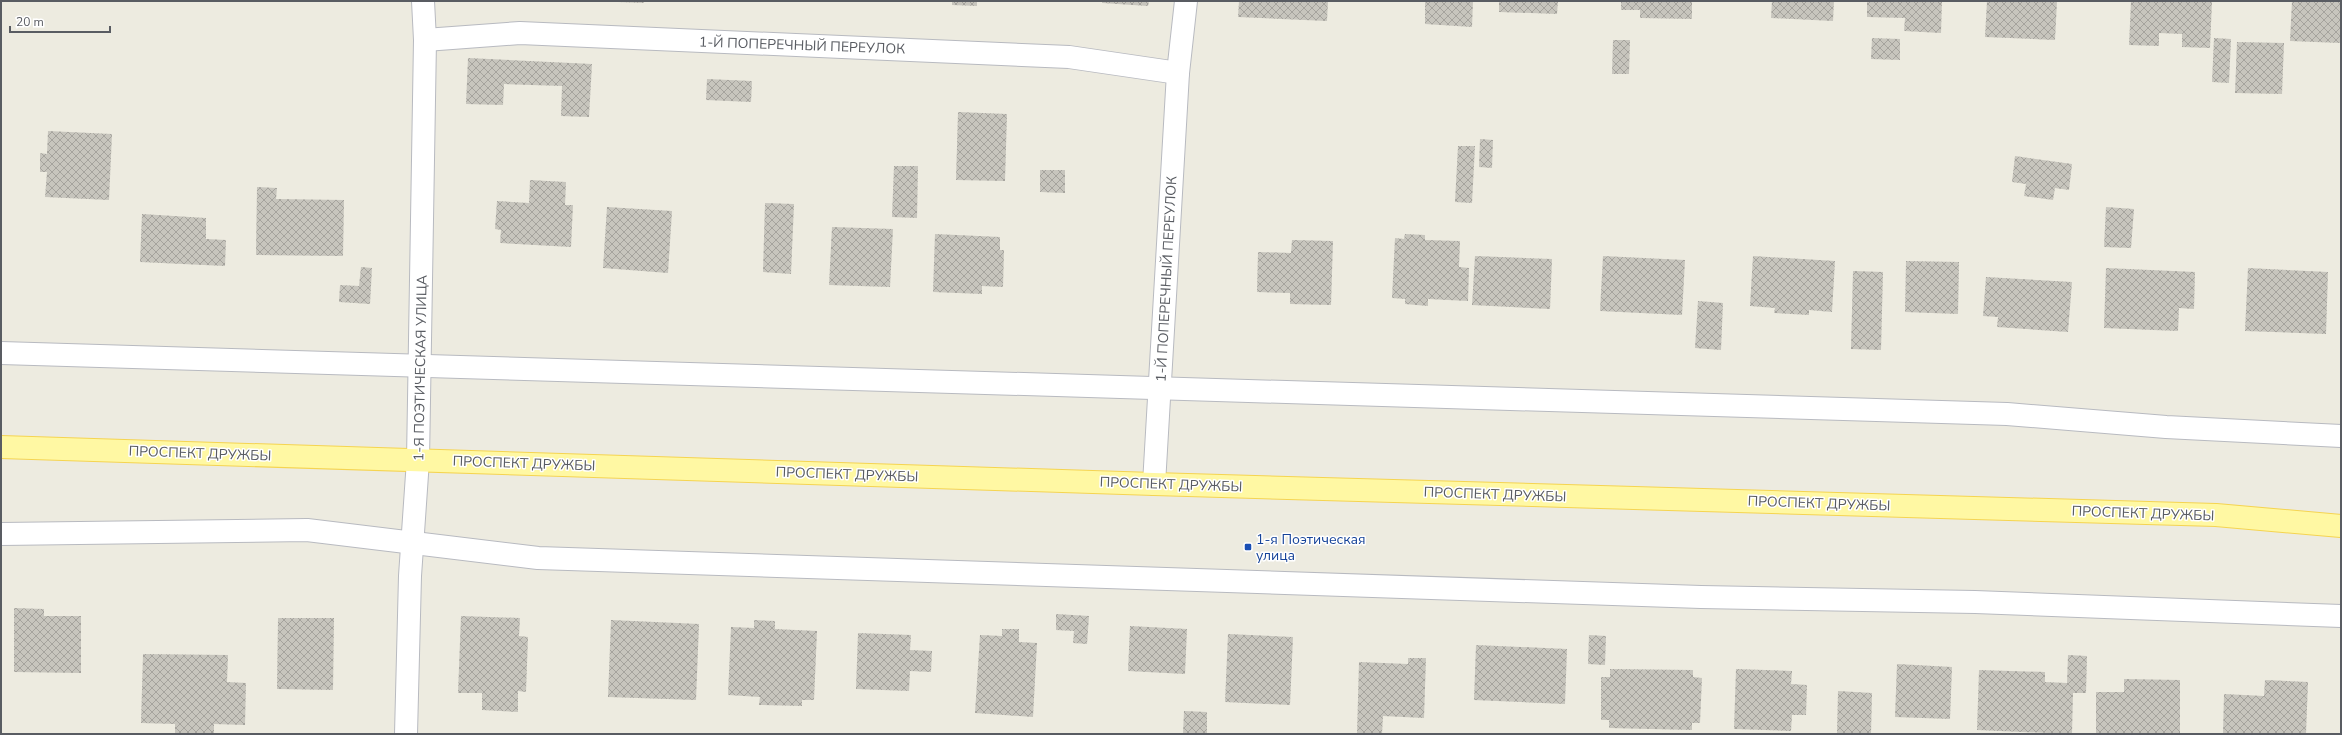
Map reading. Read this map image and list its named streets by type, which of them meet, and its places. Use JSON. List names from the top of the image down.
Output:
{
  "streets": {
    "main road": ["ПРОСПЕКТ ДРУЖБЫ"],
    "street": ["1-Й ПОПЕРЕЧНЫЙ ПЕРЕУЛОК", "1-Я ПОЭТИЧЕСКАЯ УЛИЦА"]
  },
  "crossings": [
    ["1-Й ПОПЕРЕЧНЫЙ ПЕРЕУЛОК", "1-Я ПОЭТИЧЕСКАЯ УЛИЦА"],
    ["1-Й ПОПЕРЕЧНЫЙ ПЕРЕУЛОК", "ПРОСПЕКТ ДРУЖБЫ"],
    ["1-Я ПОЭТИЧЕСКАЯ УЛИЦА", "ПРОСПЕКТ ДРУЖБЫ"]
  ],
  "places": {
    "transit": ["1-я Поэтическая улица"]
  },
  "scale_bar": "20 m"
}
